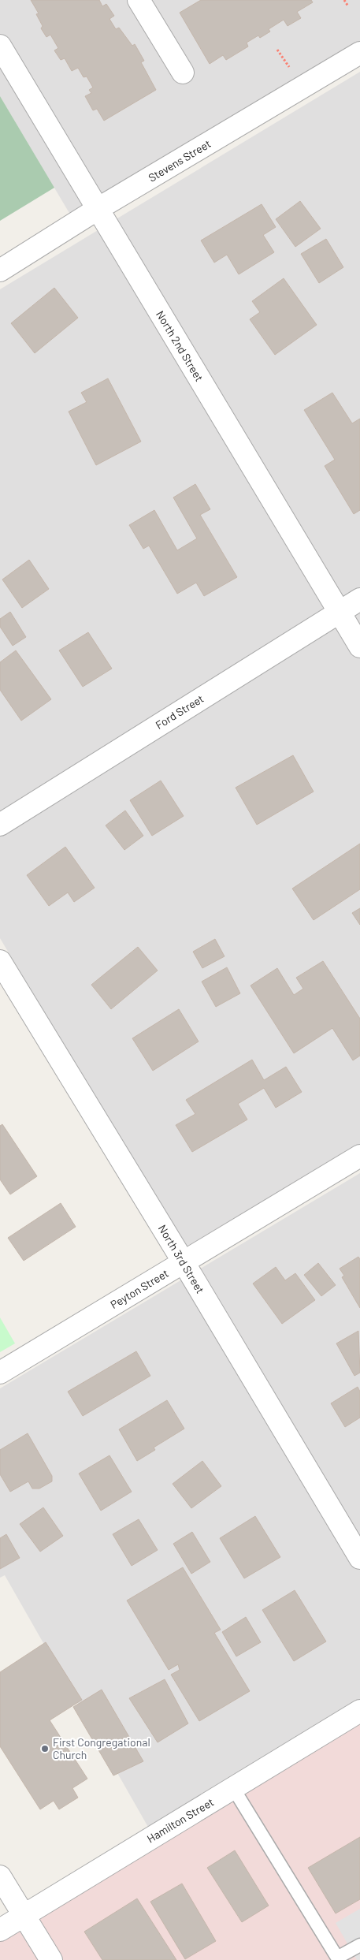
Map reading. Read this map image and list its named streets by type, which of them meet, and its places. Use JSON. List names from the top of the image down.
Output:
{
  "streets": {
    "street": [
      "Stevens Street",
      "North 2nd Street",
      "Ford Street",
      "North 3rd Street",
      "Peyton Street",
      "Hamilton Street"
    ]
  },
  "crossings": [
    ["Stevens Street", "North 2nd Street"],
    ["North 2nd Street", "Ford Street"],
    ["North 3rd Street", "Peyton Street"]
  ],
  "places": ["First Congregational Church"]
}
